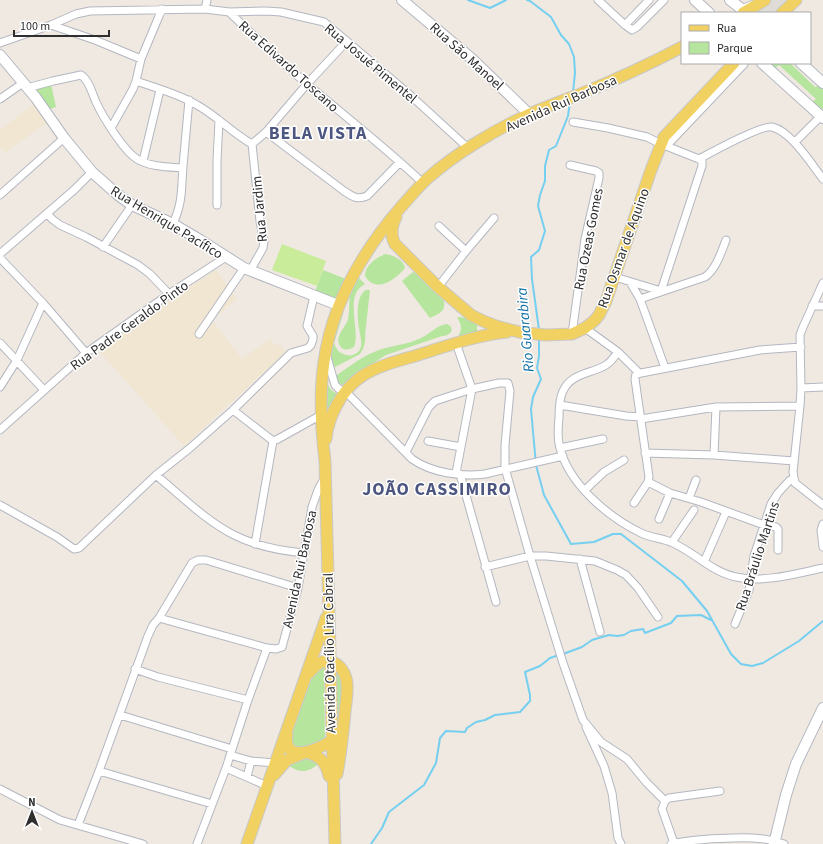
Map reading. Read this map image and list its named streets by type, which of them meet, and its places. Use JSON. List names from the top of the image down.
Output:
{
  "streets": {
    "main road": [
      "Rua São Manoel",
      "Avenida Rui Barbosa",
      "Rua Henrique Pacífico",
      "Rua Osmar de Aquino",
      "Avenida Otacílio Lira Cabral"
    ],
    "street": [
      "Rua Josué Pimentel",
      "Rua Edivardo Toscano",
      "Rua Jardim",
      "Rua Ozeas Gomes",
      "Rua Padre Geraldo Pinto",
      "Rua Bráulio Martins"
    ]
  },
  "crossings": [
    ["Rua São Manoel", "Avenida Rui Barbosa"],
    ["Rua Josué Pimentel", "Rua Edivardo Toscano"],
    ["Rua Josué Pimentel", "Avenida Rui Barbosa"],
    ["Rua Edivardo Toscano", "Avenida Rui Barbosa"],
    ["Avenida Rui Barbosa", "Rua Henrique Pacífico"],
    ["Avenida Rui Barbosa", "Rua Osmar de Aquino"],
    ["Avenida Rui Barbosa", "Avenida Otacílio Lira Cabral"],
    ["Rua Jardim", "Rua Henrique Pacífico"],
    ["Rua Henrique Pacífico", "Rua Padre Geraldo Pinto"],
    ["Rua Ozeas Gomes", "Rua Osmar de Aquino"],
    ["Rua Osmar de Aquino", "Avenida Otacílio Lira Cabral"]
  ],
  "districts": ["BELA VISTA", "JOÃO CASSIMIRO"],
  "water": ["Rio Guarabira"],
  "legend": ["Rua", "Parque"],
  "scale_bar": "100 m",
  "north": "top"
}
